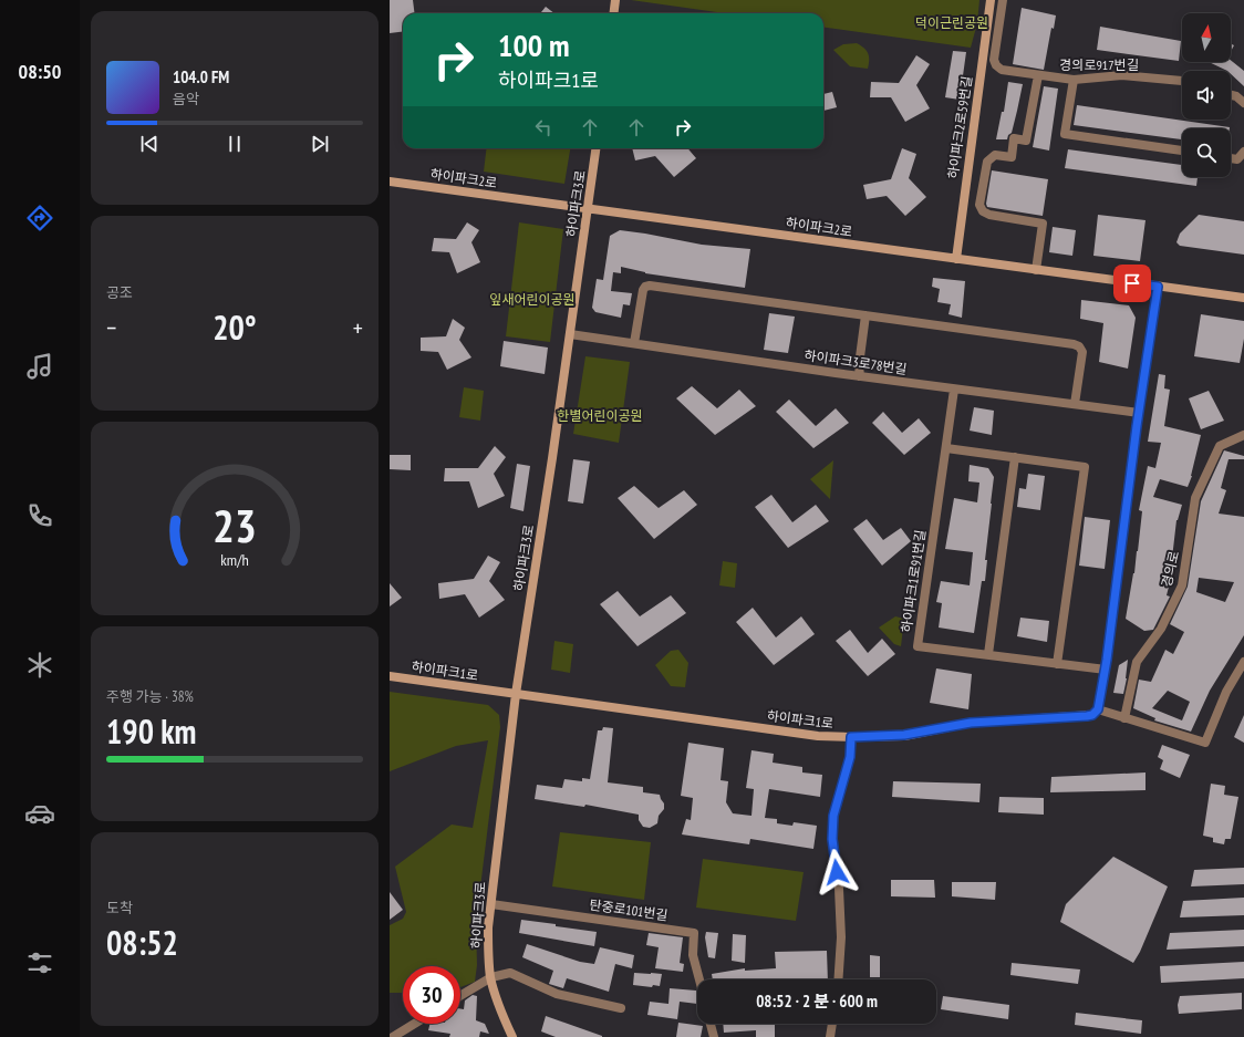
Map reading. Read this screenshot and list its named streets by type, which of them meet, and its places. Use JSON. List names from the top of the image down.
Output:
{
  "streets": {
    "street": [
      "경의로917번길",
      "하이파크2로59번길",
      "하이파크2로",
      "하이파크3로",
      "하이파크3로78번길",
      "경의로",
      "하이파크1로91번길",
      "하이파크1로",
      "탄중로101번길"
    ]
  },
  "crossings": [
    ["하이파크2로59번길", "하이파크2로"],
    ["하이파크2로", "하이파크3로"],
    ["하이파크3로", "하이파크3로78번길"],
    ["하이파크3로", "하이파크1로"],
    ["하이파크3로", "탄중로101번길"],
    ["하이파크3로78번길", "하이파크1로91번길"]
  ],
  "parks": ["덕이근린공원", "잎새어린이공원", "한별어린이공원"],
  "north": "top",
  "page": {
    "tabs": "08:50",
    "turn": ["100 m", "하이파크1로"],
    "song": ["104.0 FM", "음악"],
    "tile": [
      "공조",
      ["주행 가능 · 38%", "190 km"],
      ["도착", "08:52"]
    ],
    "heat": ["−", "20°", "+"],
    "limit": "30",
    "trip": "08:52 · 2 분 · 600 m",
    "gauge": ["23", "km/h"]
  }
}
